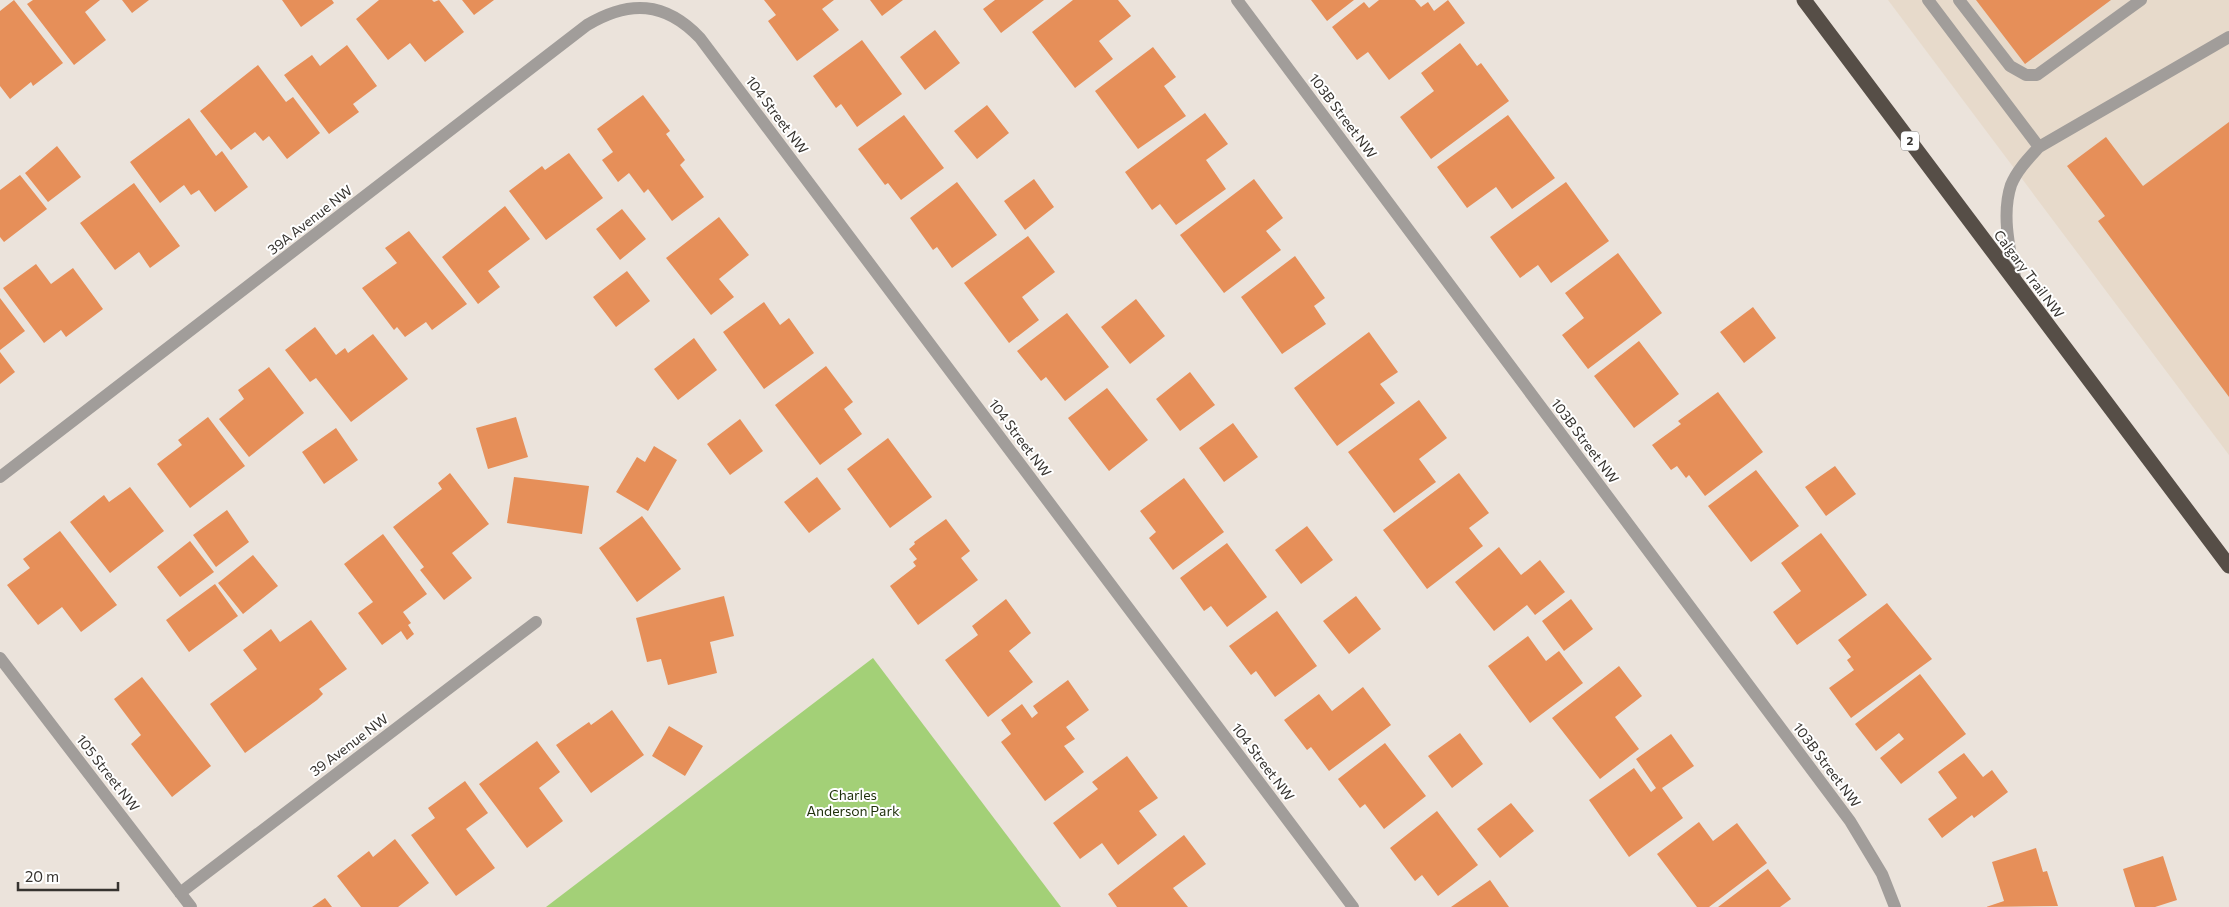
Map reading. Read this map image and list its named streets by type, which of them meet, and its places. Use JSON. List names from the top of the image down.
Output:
{
  "streets": {
    "highway": ["2", "Calgary Trail NW"],
    "street": [
      "104 Street NW",
      "103B Street NW",
      "39A Avenue NW",
      "39 Avenue NW",
      "105 Street NW"
    ]
  },
  "crossings": [
    ["104 Street NW", "39A Avenue NW"],
    ["39 Avenue NW", "105 Street NW"]
  ],
  "parks": ["Charles Anderson Park"],
  "scale_bar": "20 m"
}
